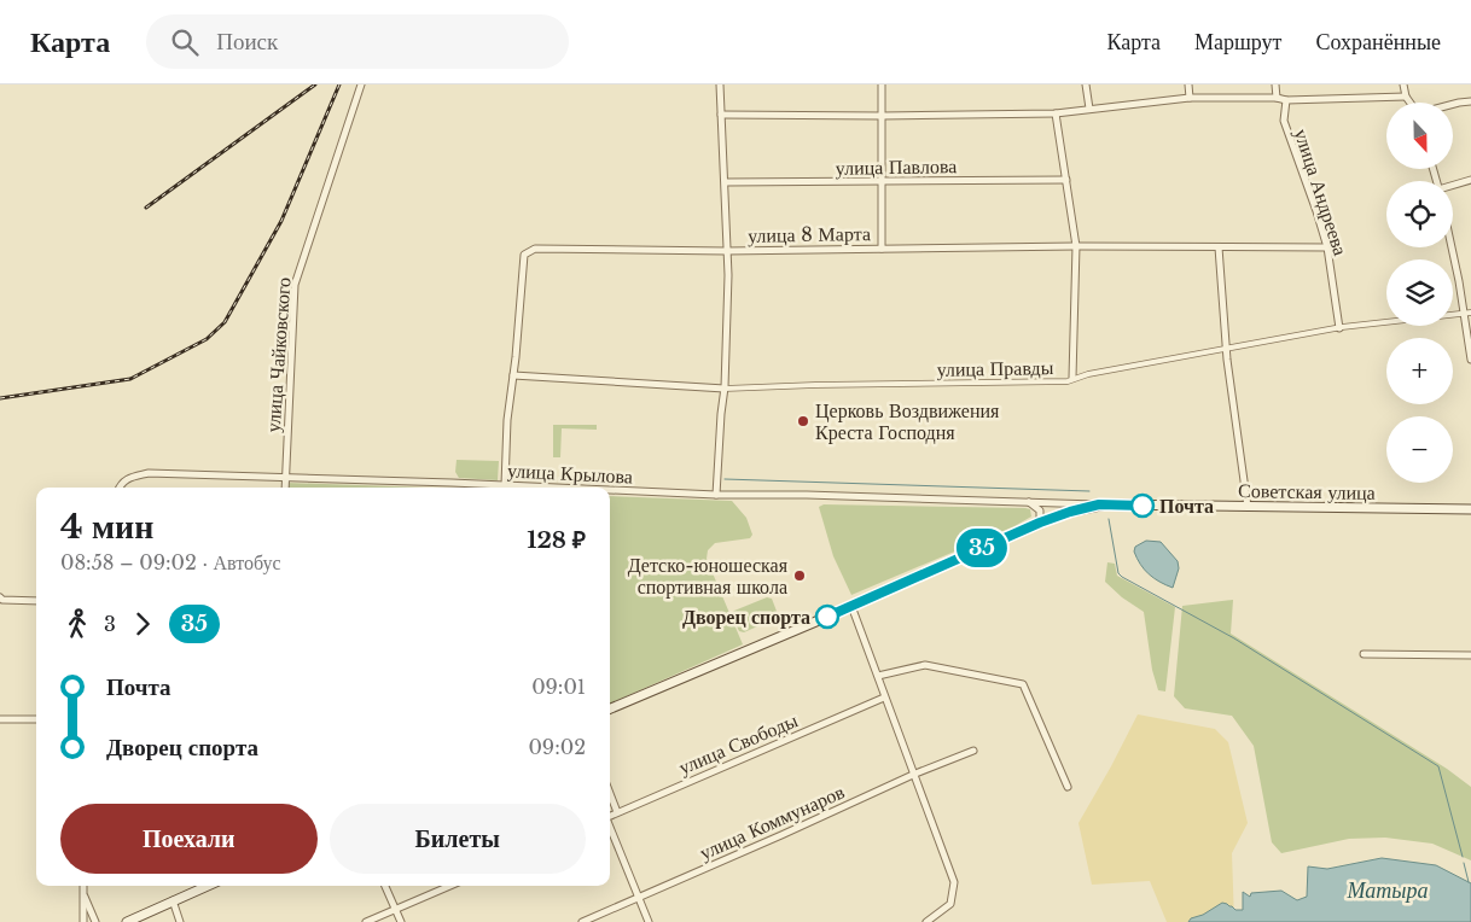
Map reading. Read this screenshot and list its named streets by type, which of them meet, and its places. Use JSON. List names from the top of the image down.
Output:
{
  "streets": {
    "main road": ["Советская улица"],
    "street": [
      "улица Павлова",
      "улица Андреева",
      "улица 8 Марта",
      "улица Чайковского",
      "улица Правды",
      "улица Крылова",
      "улица Свободы",
      "улица Коммунаров"
    ]
  },
  "crossings": [
    ["улица Андреева", "улица 8 Марта"],
    ["улица Андреева", "улица Правды"],
    ["улица 8 Марта", "улица Правды"],
    ["улица 8 Марта", "улица Крылова"],
    ["улица Чайковского", "улица Крылова"],
    ["улица Крылова", "Советская улица"]
  ],
  "water": ["Матыра"],
  "places": [
    "Церковь Воздвижения Креста Господня",
    "Почта",
    "Детско-юношеская спортивная школа",
    "Дворец спорта"
  ],
  "lines": ["bus line 35"],
  "north": "bottom",
  "page": {
    "header": "Карта",
    "search": "Поиск",
    "nav": ["Карта", "Маршрут", "Сохранённые"],
    "on_map": "35",
    "map_buttons": ["+", "−"],
    "heading": ["4 мин", "08:58 – 09:02 · Автобус", "128 ₽"],
    "legs": ["3", "35"],
    "list": [
      {
        "name": "Почта",
        "value": "09:01"
      },
      {
        "name": "Дворец спорта",
        "value": "09:02"
      }
    ],
    "buttons": ["Поехали", "Билеты"]
  }
}
